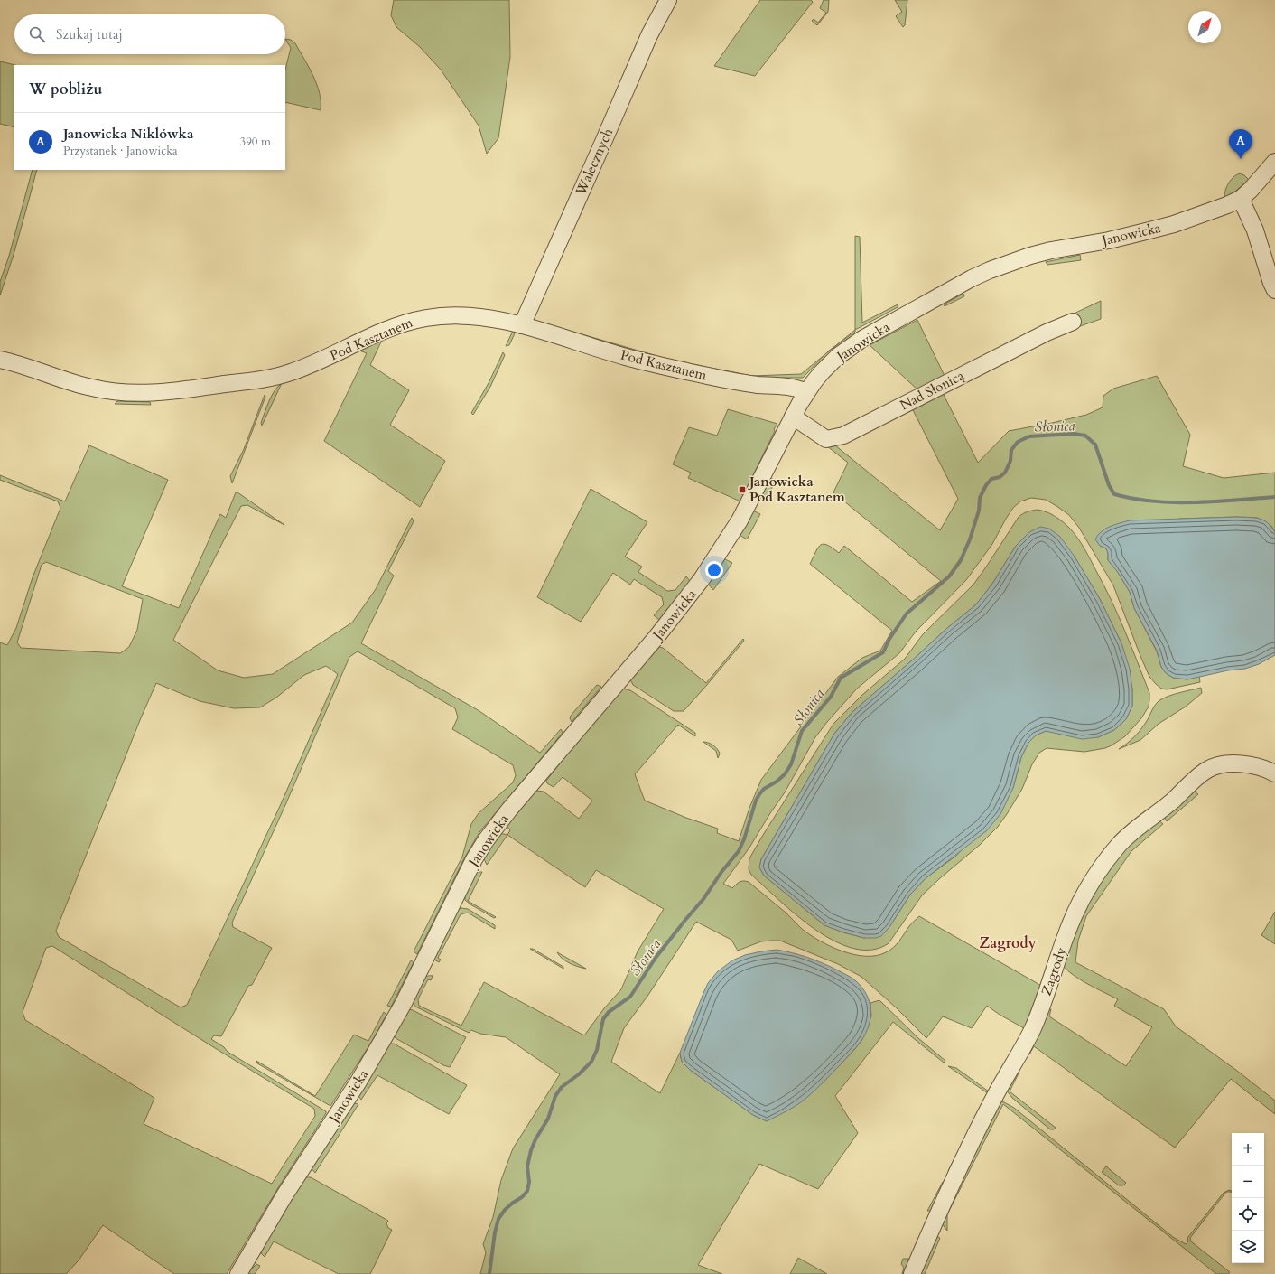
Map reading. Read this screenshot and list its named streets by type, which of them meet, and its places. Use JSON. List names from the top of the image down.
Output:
{
  "streets": {
    "street": [
      "Walecznych",
      "Janowicka",
      "Pod Kasztanem",
      "Nad Słonicą",
      "Zagrody"
    ]
  },
  "crossings": [
    ["Walecznych", "Pod Kasztanem"],
    ["Janowicka", "Pod Kasztanem"],
    ["Janowicka", "Nad Słonicą"]
  ],
  "districts": ["Zagrody"],
  "water": ["Słonica"],
  "places": {
    "transit": ["Janowicka Pod Kasztanem"]
  },
  "north": "top right",
  "page": {
    "search": "Szukaj tutaj",
    "heading": "W pobliżu",
    "list": [
      {
        "mark": "A",
        "name": "Janowicka Niklówka",
        "note": "Przystanek · Janowicka",
        "value": "390 m"
      }
    ],
    "pins": "A",
    "map_buttons": ["+", "−"]
  }
}
